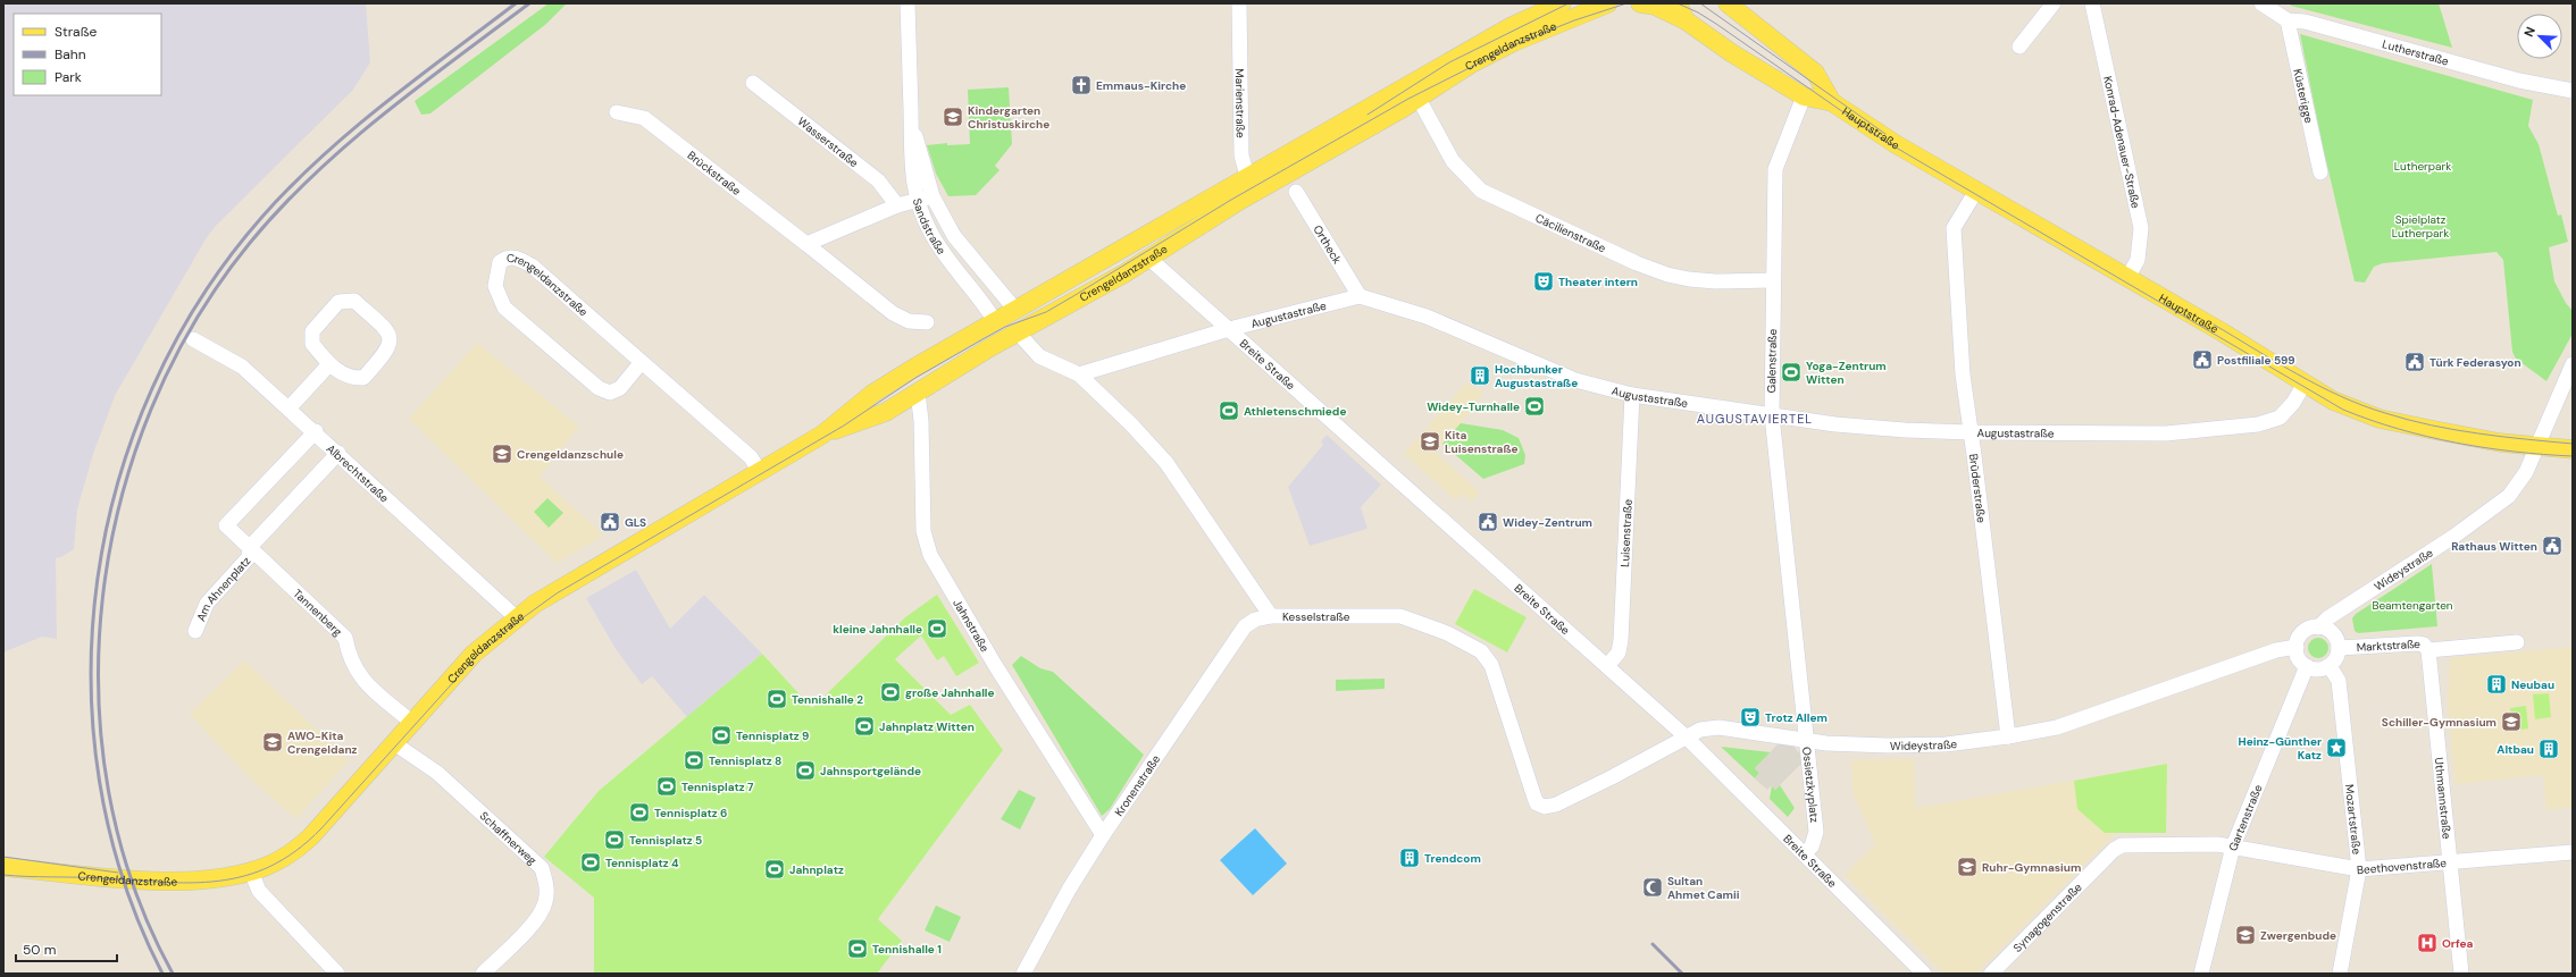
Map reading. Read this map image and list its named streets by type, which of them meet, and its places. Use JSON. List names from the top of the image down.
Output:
{
  "streets": {
    "main road": ["Crengeldanzstraße", "Hauptstraße"],
    "street": [
      "Lutherstraße",
      "Küsterigge",
      "Marienstraße",
      "Wasserstraße",
      "Konrad-Adenauer-Straße",
      "Brückstraße",
      "Sandstraße",
      "Cäcilienstraße",
      "Ortheck",
      "Augustastraße",
      "Galenstraße",
      "Breite Straße",
      "Albrechtstraße",
      "Brüderstraße",
      "Luisenstraße",
      "Wideystraße",
      "Am Ahnenplatz",
      "Tannenberg",
      "Kesselstraße",
      "Jahnstraße",
      "Marktstraße",
      "Ossietzkyplatz",
      "Kronenstraße",
      "Uthmannstraße",
      "Gartenstraße",
      "Mozartstraße",
      "Schaffnerweg",
      "Beethovenstraße",
      "Synagogenstraße"
    ]
  },
  "crossings": [
    ["Crengeldanzstraße", "Marienstraße"],
    ["Crengeldanzstraße", "Sandstraße"],
    ["Crengeldanzstraße", "Cäcilienstraße"],
    ["Crengeldanzstraße", "Breite Straße"],
    ["Crengeldanzstraße", "Albrechtstraße"],
    ["Crengeldanzstraße", "Tannenberg"],
    ["Crengeldanzstraße", "Jahnstraße"],
    ["Crengeldanzstraße", "Schaffnerweg"],
    ["Lutherstraße", "Küsterigge"],
    ["Hauptstraße", "Konrad-Adenauer-Straße"],
    ["Hauptstraße", "Augustastraße"],
    ["Hauptstraße", "Galenstraße"],
    ["Hauptstraße", "Brüderstraße"],
    ["Hauptstraße", "Wideystraße"],
    ["Cäcilienstraße", "Galenstraße"],
    ["Ortheck", "Augustastraße"],
    ["Augustastraße", "Galenstraße"],
    ["Augustastraße", "Breite Straße"],
    ["Augustastraße", "Brüderstraße"],
    ["Augustastraße", "Luisenstraße"],
    ["Augustastraße", "Kesselstraße"],
    ["Galenstraße", "Wideystraße"],
    ["Galenstraße", "Ossietzkyplatz"],
    ["Breite Straße", "Luisenstraße"],
    ["Breite Straße", "Wideystraße"],
    ["Breite Straße", "Ossietzkyplatz"],
    ["Albrechtstraße", "Tannenberg"],
    ["Brüderstraße", "Wideystraße"],
    ["Wideystraße", "Kesselstraße"],
    ["Wideystraße", "Marktstraße"],
    ["Wideystraße", "Ossietzkyplatz"],
    ["Wideystraße", "Gartenstraße"],
    ["Wideystraße", "Mozartstraße"],
    ["Am Ahnenplatz", "Tannenberg"],
    ["Kesselstraße", "Kronenstraße"],
    ["Jahnstraße", "Kronenstraße"],
    ["Marktstraße", "Uthmannstraße"],
    ["Marktstraße", "Gartenstraße"],
    ["Marktstraße", "Mozartstraße"],
    ["Uthmannstraße", "Beethovenstraße"],
    ["Gartenstraße", "Mozartstraße"],
    ["Gartenstraße", "Beethovenstraße"],
    ["Gartenstraße", "Synagogenstraße"],
    ["Mozartstraße", "Beethovenstraße"],
    ["Beethovenstraße", "Synagogenstraße"]
  ],
  "districts": ["AUGUSTAVIERTEL"],
  "parks": ["Lutherpark", "Spielplatz Lutherpark", "Beamtengarten"],
  "places": {
    "church": ["Emmaus-Kirche"],
    "school or university": [
      "Kindergarten Christuskirche",
      "Kita Luisenstraße",
      "Crengeldanzschule",
      "Schiller-Gymnasium",
      "AWO-Kita Crengeldanz",
      "Ruhr-Gymnasium",
      "Zwergenbude"
    ],
    "theatre": ["Theater intern", "Trotz Allem"],
    "public building": [
      "Postfiliale 599",
      "Türk Federasyon",
      "GLS",
      "Widey-Zentrum",
      "Rathaus Witten"
    ],
    "sports": [
      "Yoga-Zentrum Witten",
      "Widey-Turnhalle",
      "Athletenschmiede",
      "kleine Jahnhalle",
      "große Jahnhalle",
      "Tennishalle 2",
      "Jahnplatz Witten",
      "Tennisplatz 9",
      "Tennisplatz 8",
      "Jahnsportgelände",
      "Tennisplatz 7",
      "Tennisplatz 6",
      "Tennisplatz 5",
      "Tennisplatz 4",
      "Jahnplatz",
      "Tennishalle 1"
    ],
    "building": [
      "Hochbunker Augustastraße",
      "Neubau",
      "Altbau",
      "Trendcom"
    ],
    "place": ["Heinz-Günther Katz"],
    "mosque": ["Sultan Ahmet Camii"],
    "hospital": ["Orfea"]
  },
  "legend": ["Straße", "Bahn", "Park"],
  "scale_bar": "50 m",
  "north": "top left"
}
